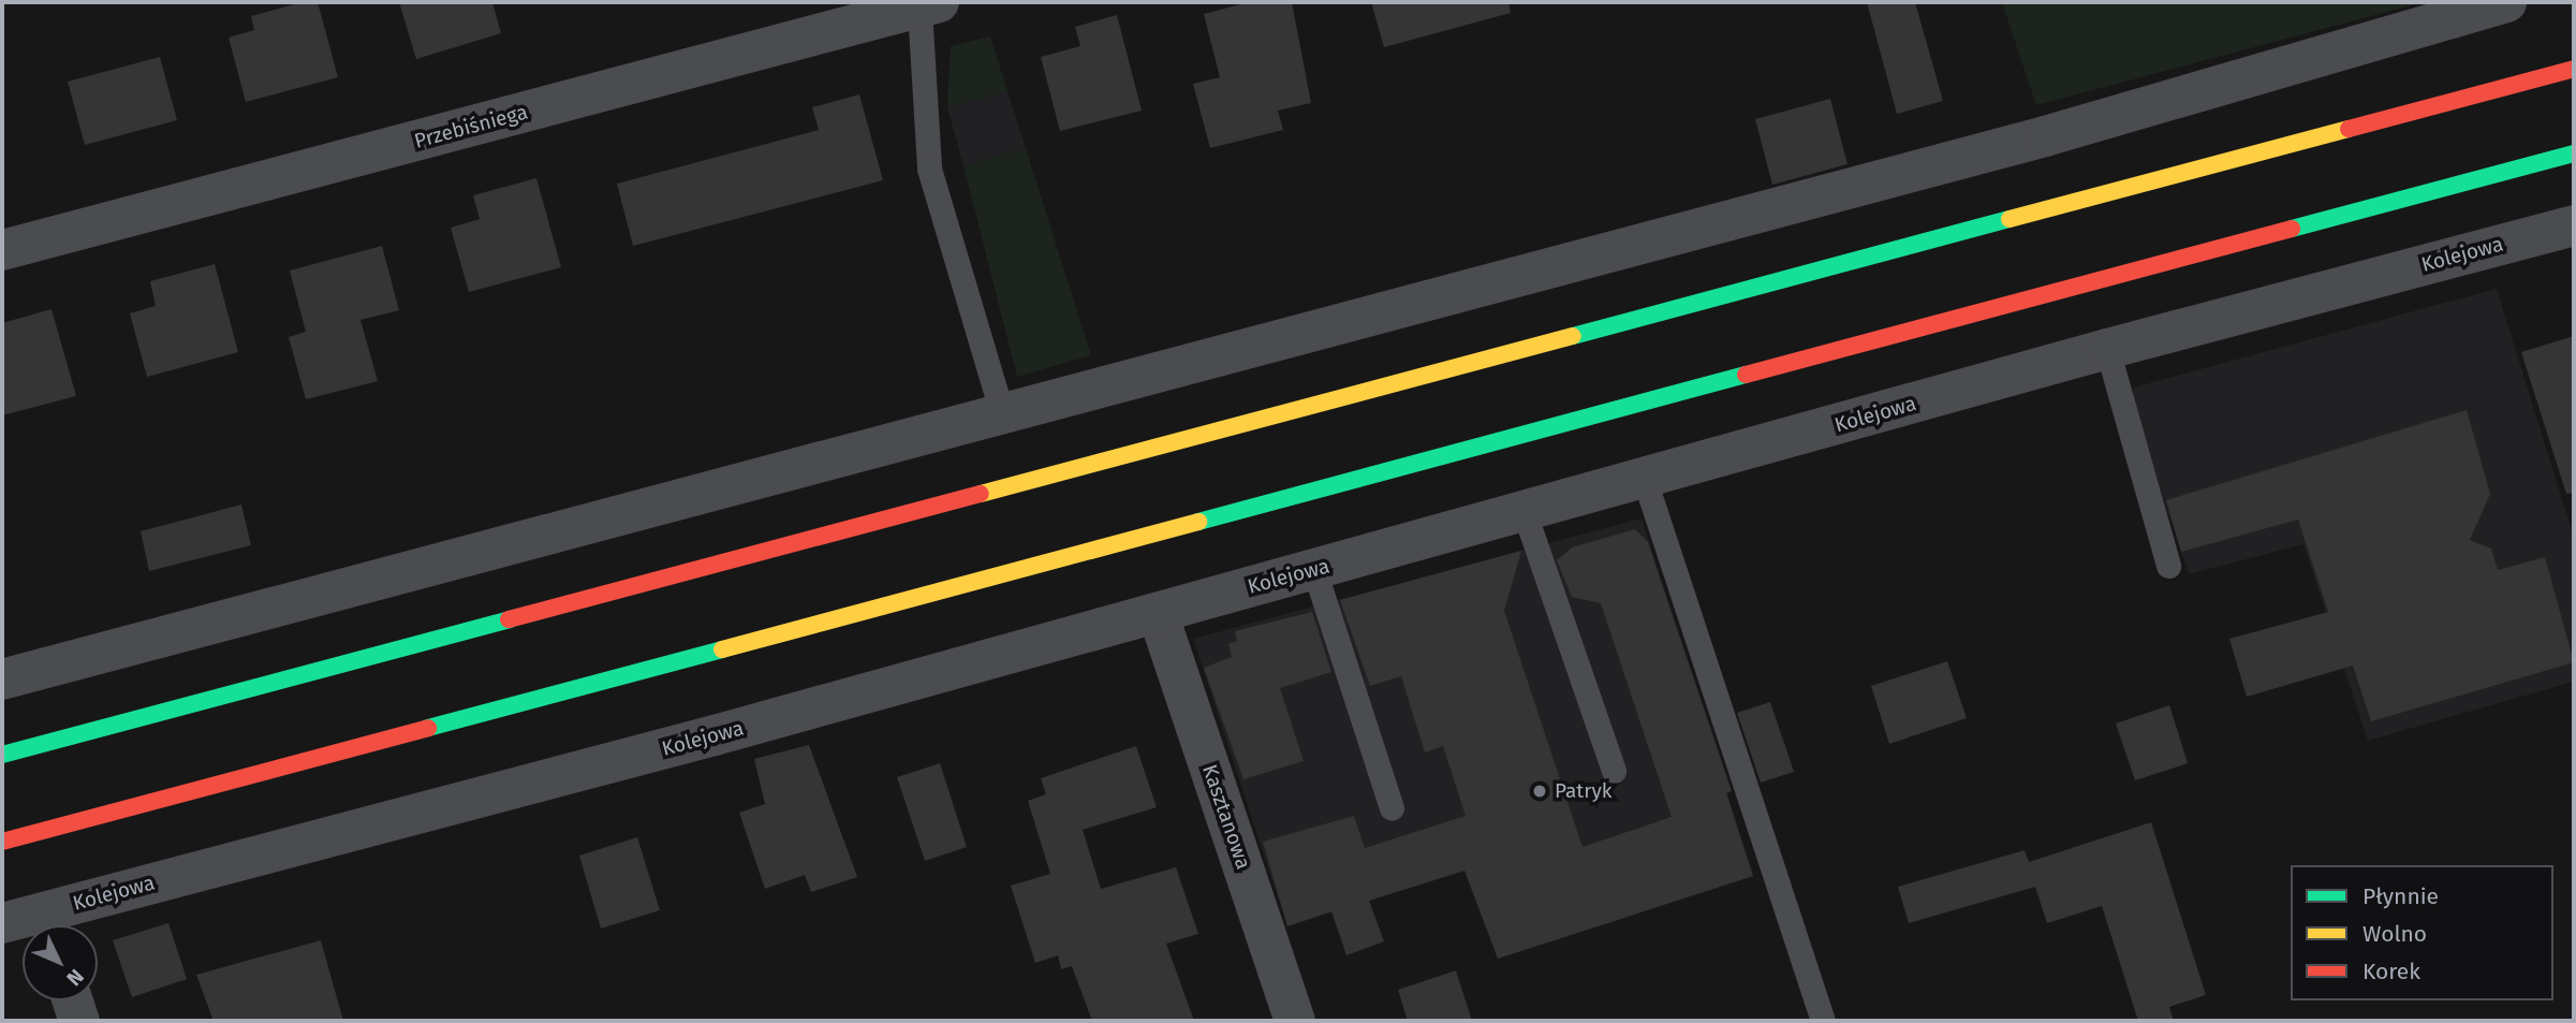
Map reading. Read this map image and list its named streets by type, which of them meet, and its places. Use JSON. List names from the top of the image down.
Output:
{
  "streets": {
    "street": ["Przebiśniega", "Kolejowa", "Kasztanowa"]
  },
  "crossings": [
    ["Kolejowa", "Kasztanowa"]
  ],
  "places": ["Patryk"],
  "legend": ["Płynnie", "Wolno", "Korek"],
  "north": "bottom right"
}
